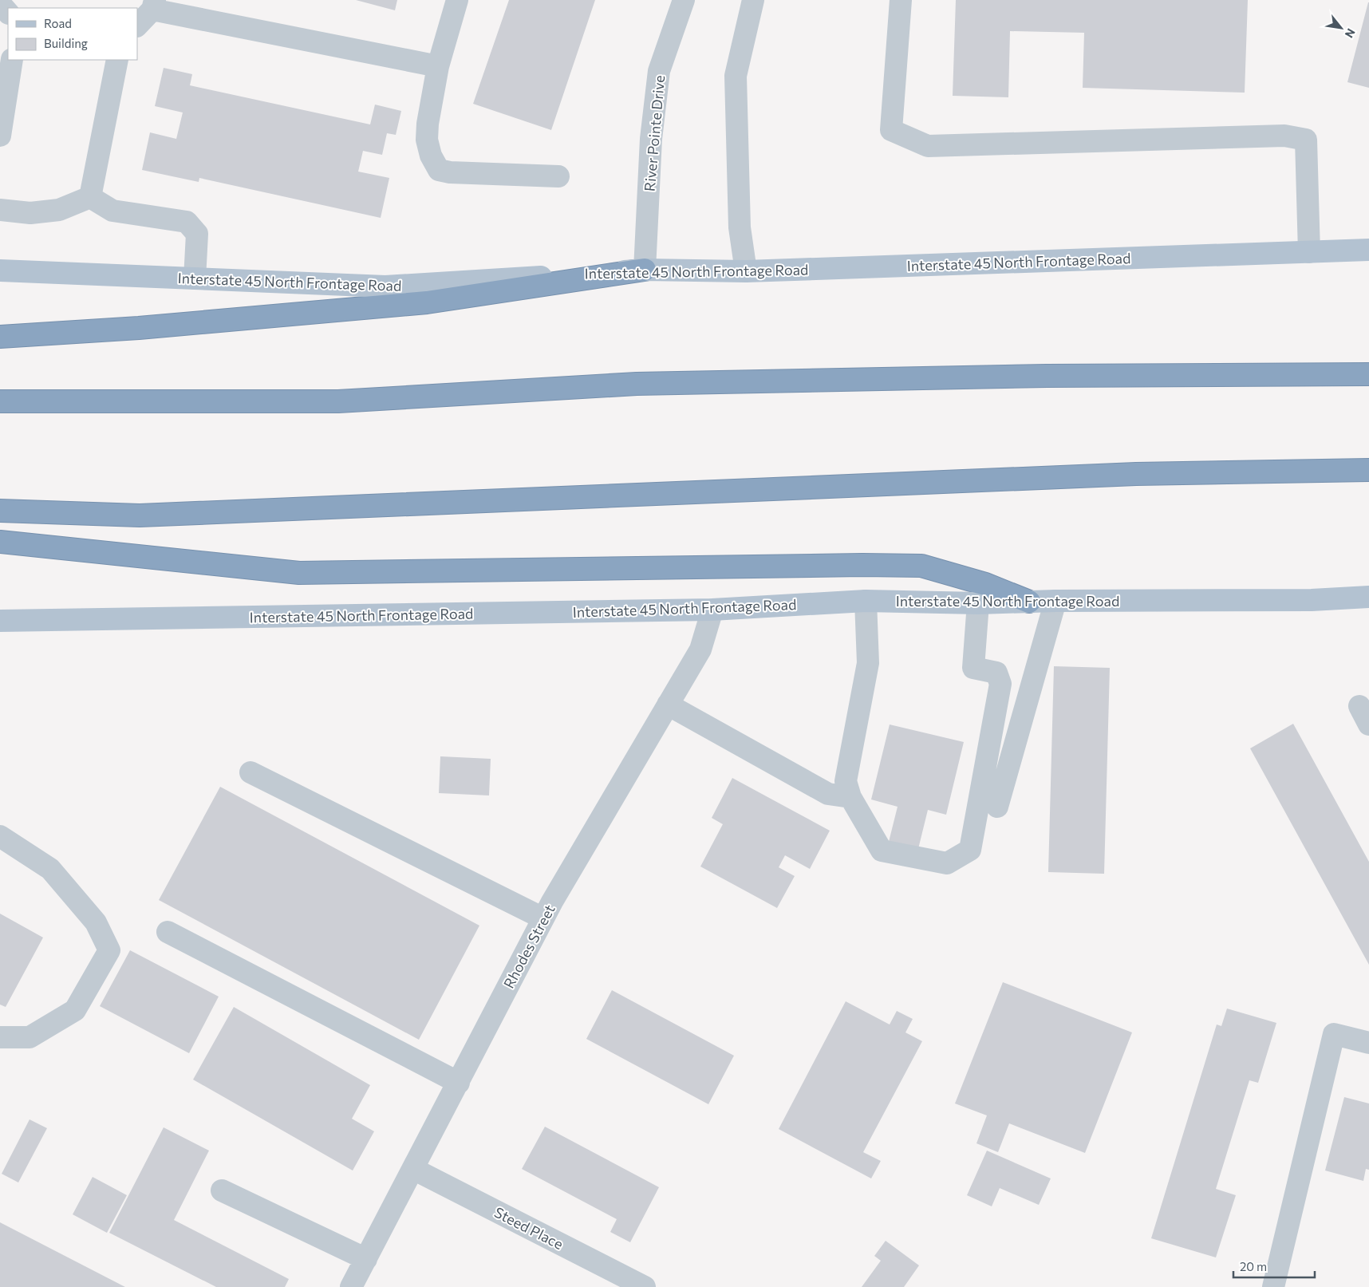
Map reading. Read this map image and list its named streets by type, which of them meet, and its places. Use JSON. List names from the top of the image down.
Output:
{
  "streets": {
    "main road": ["Interstate 45 North Frontage Road"],
    "street": ["River Pointe Drive", "Rhodes Street", "Steed Place"]
  },
  "crossings": [
    ["River Pointe Drive", "Interstate 45 North Frontage Road"],
    ["Interstate 45 North Frontage Road", "Rhodes Street"],
    ["Rhodes Street", "Steed Place"]
  ],
  "legend": ["Road", "Building"],
  "scale_bar": "20 m",
  "north": "bottom right"
}
